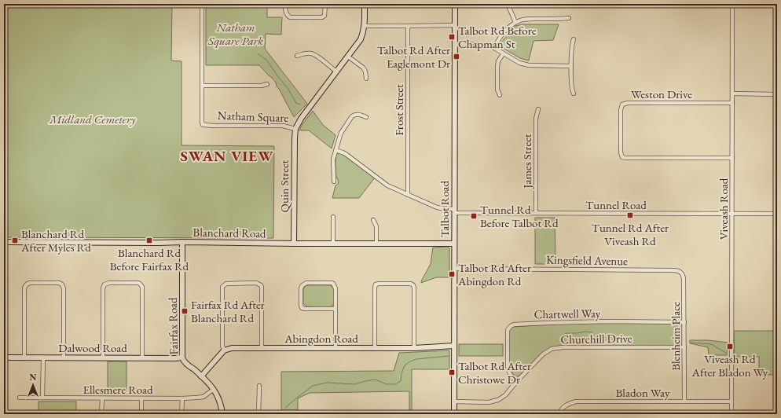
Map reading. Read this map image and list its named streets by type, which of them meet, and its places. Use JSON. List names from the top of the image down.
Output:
{
  "streets": {
    "street": [
      "Weston Drive",
      "Frost Street",
      "Natham Square",
      "James Street",
      "Quin Street",
      "Tunnel Road",
      "Talbot Road",
      "Viveash Road",
      "Blanchard Road",
      "Kingsfield Avenue",
      "Chartwell Way",
      "Fairfax Road",
      "Blenheim Place",
      "Abingdon Road",
      "Churchill Drive",
      "Dalwood Road",
      "Ellesmere Road",
      "Bladon Way"
    ]
  },
  "crossings": [
    ["Weston Drive", "Viveash Road"],
    ["Frost Street", "Tunnel Road"],
    ["Natham Square", "Quin Street"],
    ["James Street", "Tunnel Road"],
    ["Quin Street", "Blanchard Road"],
    ["Tunnel Road", "Talbot Road"],
    ["Tunnel Road", "Viveash Road"],
    ["Talbot Road", "Blanchard Road"],
    ["Talbot Road", "Kingsfield Avenue"],
    ["Talbot Road", "Abingdon Road"],
    ["Talbot Road", "Churchill Drive"],
    ["Viveash Road", "Bladon Way"],
    ["Blanchard Road", "Fairfax Road"],
    ["Kingsfield Avenue", "Blenheim Place"],
    ["Chartwell Way", "Blenheim Place"],
    ["Chartwell Way", "Churchill Drive"],
    ["Fairfax Road", "Dalwood Road"],
    ["Fairfax Road", "Ellesmere Road"],
    ["Blenheim Place", "Churchill Drive"],
    ["Blenheim Place", "Bladon Way"]
  ],
  "districts": ["SWAN VIEW"],
  "parks": ["Natham Square Park", "Midland Cemetery"],
  "places": {
    "transit": [
      "Talbot Rd Before Chapman St",
      "Talbot Rd After Eaglemont Dr",
      "Tunnel Rd After Viveash Rd",
      "Tunnel Rd Before Talbot Rd",
      "Blanchard Rd After Myles Rd",
      "Blanchard Rd Before Fairfax Rd",
      "Talbot Rd After Abingdon Rd",
      "Fairfax Rd After Blanchard Rd",
      "Viveash Rd After Bladon Wy",
      "Talbot Rd After Christowe Dr"
    ]
  },
  "north": "top"
}
